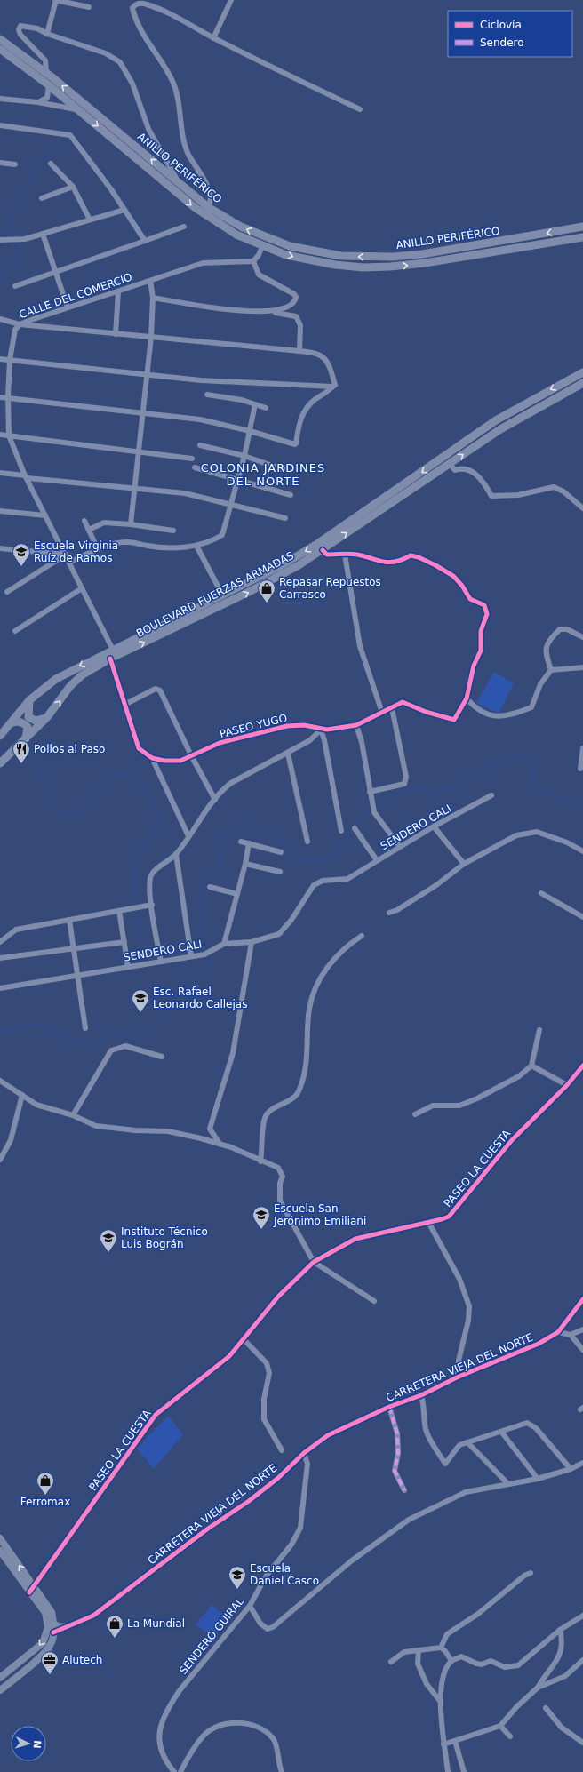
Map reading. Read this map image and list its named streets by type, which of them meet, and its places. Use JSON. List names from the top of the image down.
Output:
{
  "streets": {
    "highway": ["ANILLO PERIFÉRICO", "BOULEVARD FUERZAS ARMADAS"],
    "street": [
      "CALLE DEL COMERCIO",
      "PASEO YUGO",
      "SENDERO CALI",
      "PASEO LA CUESTA",
      "CARRETERA VIEJA DEL NORTE",
      "SENDERO GUIRAL"
    ]
  },
  "crossings": [
    ["CALLE DEL COMERCIO", "BOULEVARD FUERZAS ARMADAS"],
    ["BOULEVARD FUERZAS ARMADAS", "PASEO YUGO"],
    ["CARRETERA VIEJA DEL NORTE", "SENDERO GUIRAL"]
  ],
  "districts": ["COLONIA JARDINES DEL NORTE"],
  "places": {
    "school or university": [
      "Escuela Virginia Ruíz de Ramos",
      "Esc. Rafael Leonardo Callejas",
      "Escuela San Jerónimo Emiliani",
      "Instituto Técnico Luis Bográn",
      "Escuela Daniel Casco"
    ],
    "shop": ["Repasar Repuestos Carrasco", "Ferromax", "La Mundial"],
    "restaurant": ["Pollos al Paso"],
    "office": ["Alutech"]
  },
  "legend": ["Ciclovía", "Sendero"],
  "north": "right"
}
